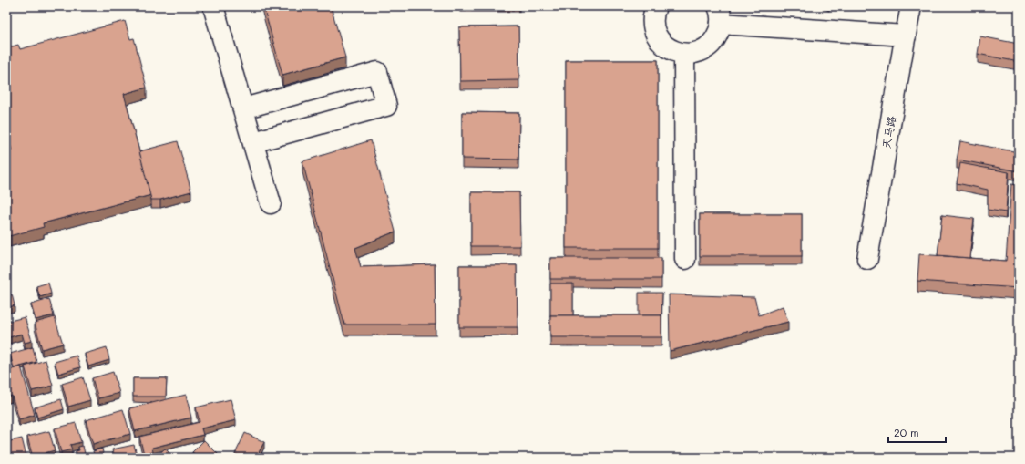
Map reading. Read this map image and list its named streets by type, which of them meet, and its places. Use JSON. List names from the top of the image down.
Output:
{
  "streets": {
    "street": ["天马路"]
  },
  "scale_bar": "20 m"
}
